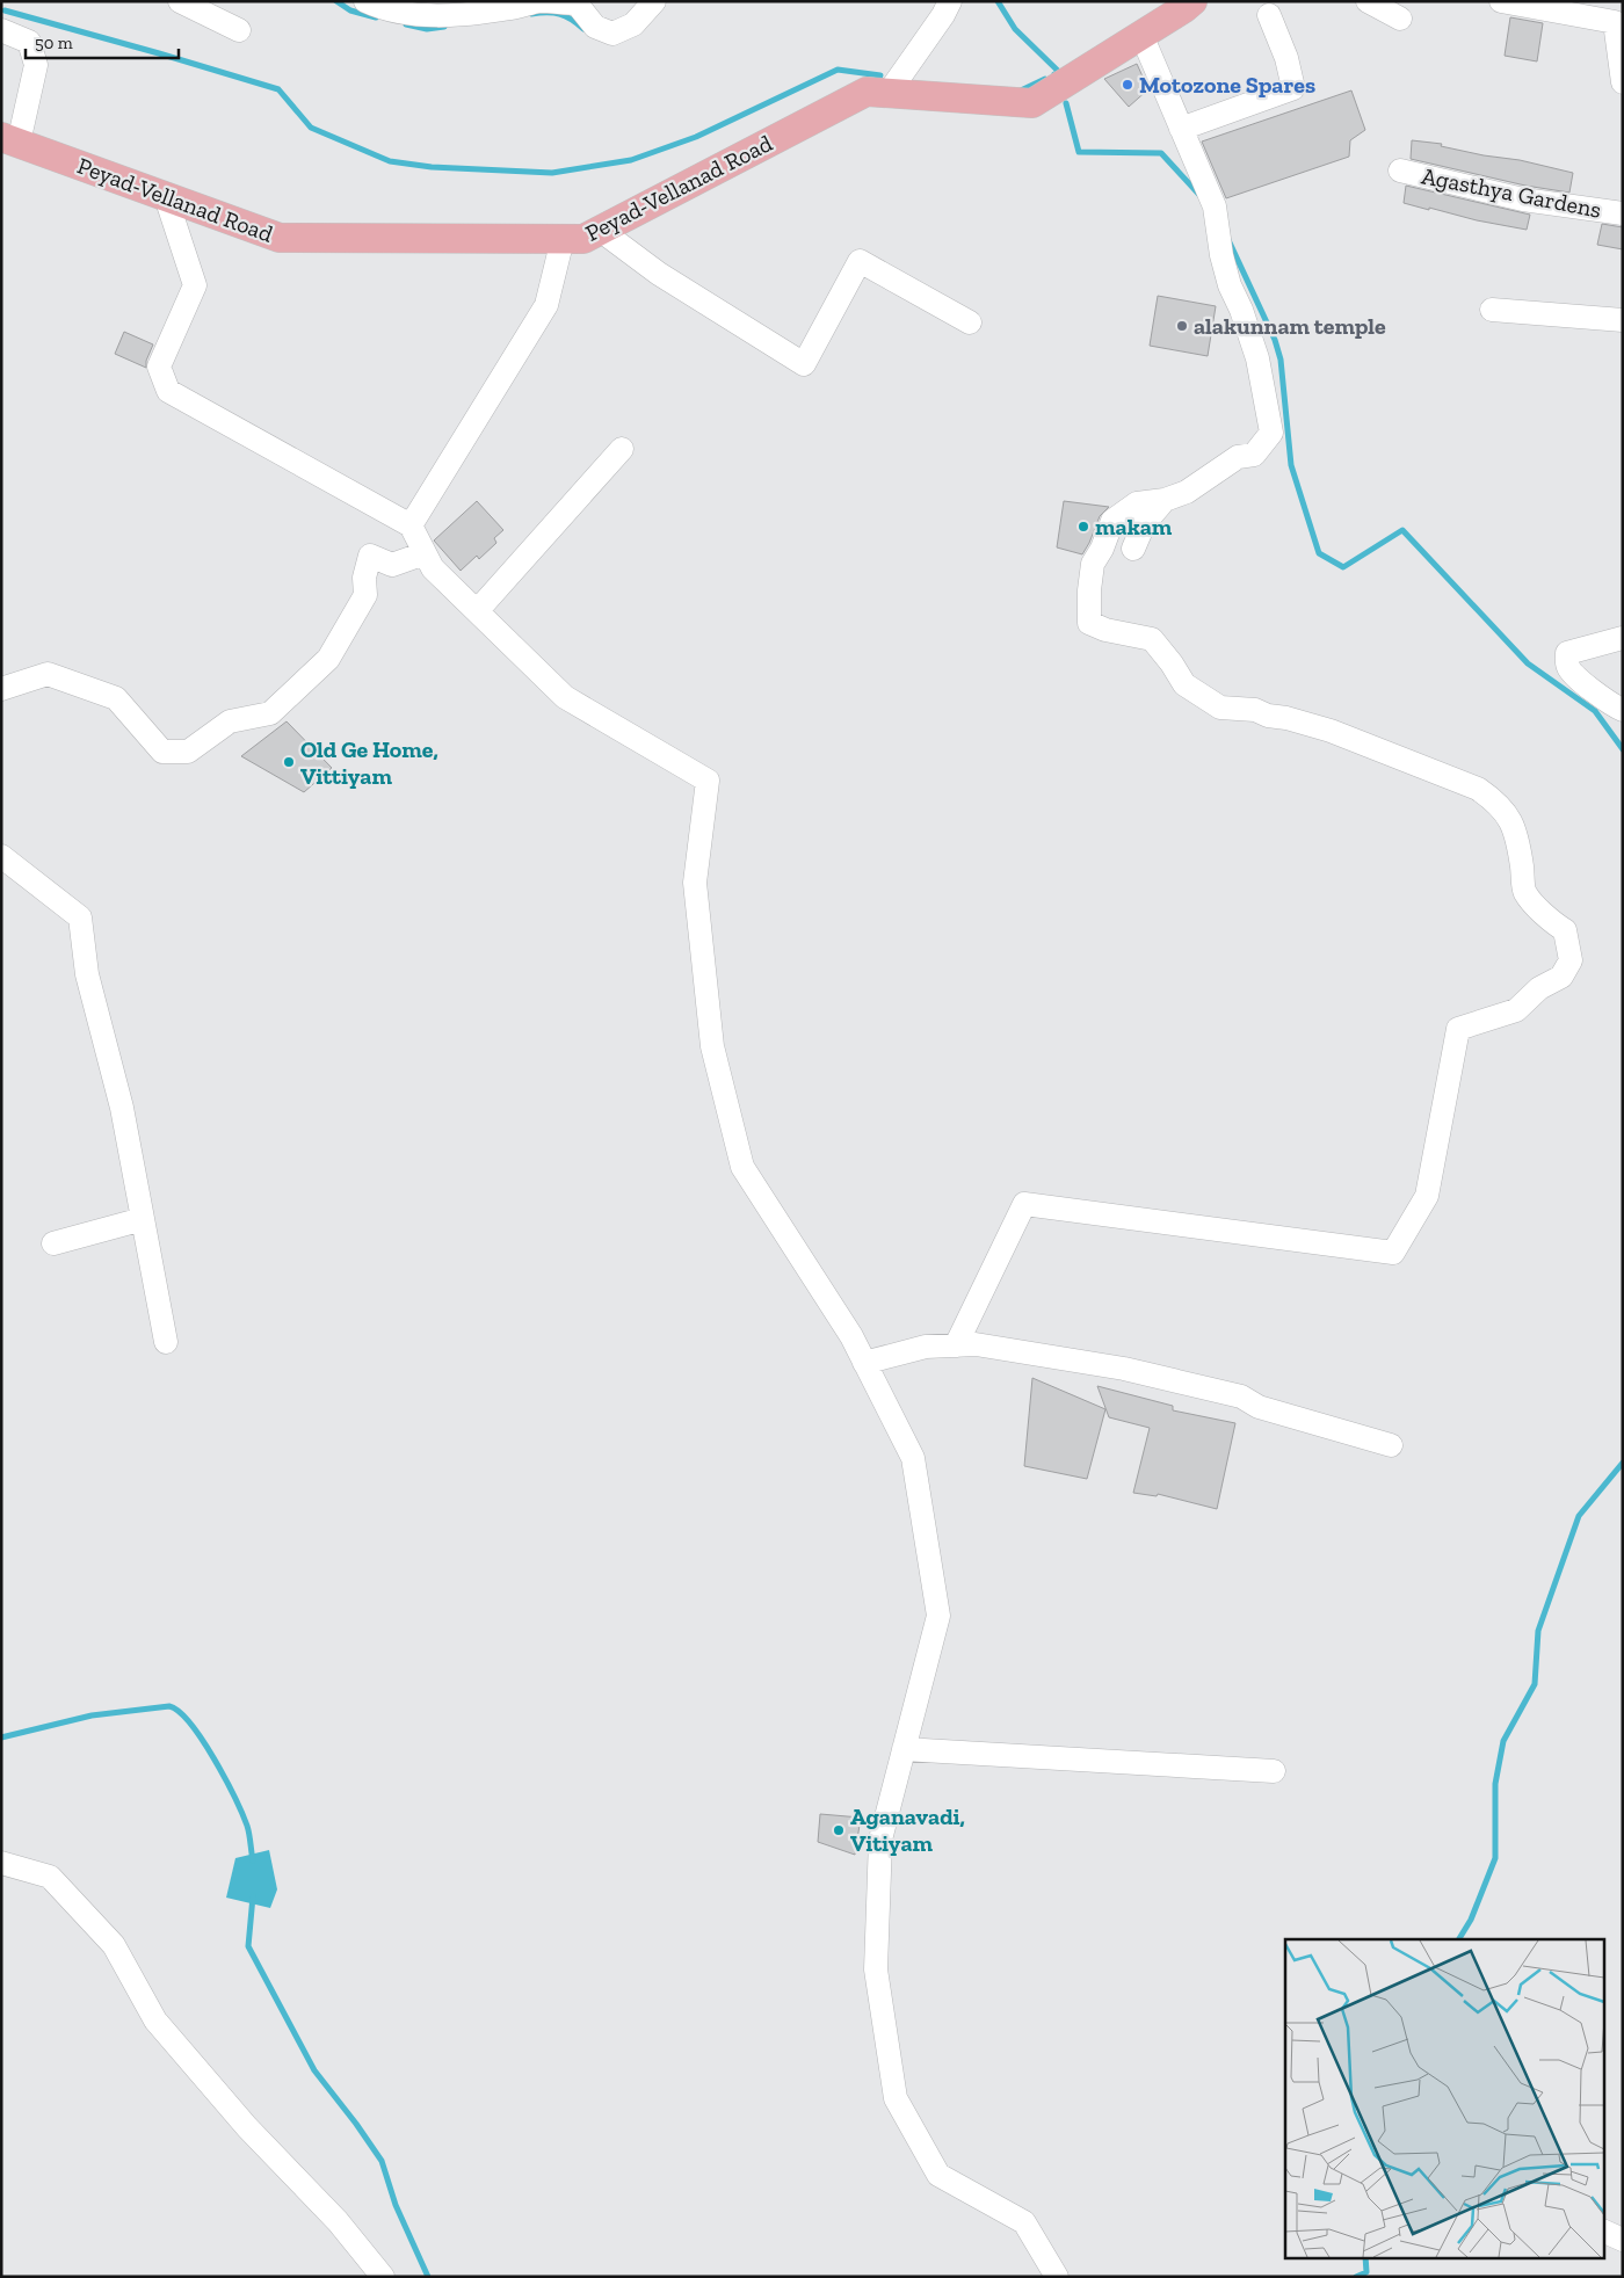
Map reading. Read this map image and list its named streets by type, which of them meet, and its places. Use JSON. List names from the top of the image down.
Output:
{
  "streets": {
    "main road": ["Peyad-Vellanad Road"],
    "street": ["Agasthya Gardens"]
  },
  "places": [
    "Motozone Spares",
    "alakunnam temple",
    "makam",
    "Old Ge Home, Vittiyam",
    "Aganavadi, Vitiyam"
  ],
  "scale_bar": "50 m"
}
